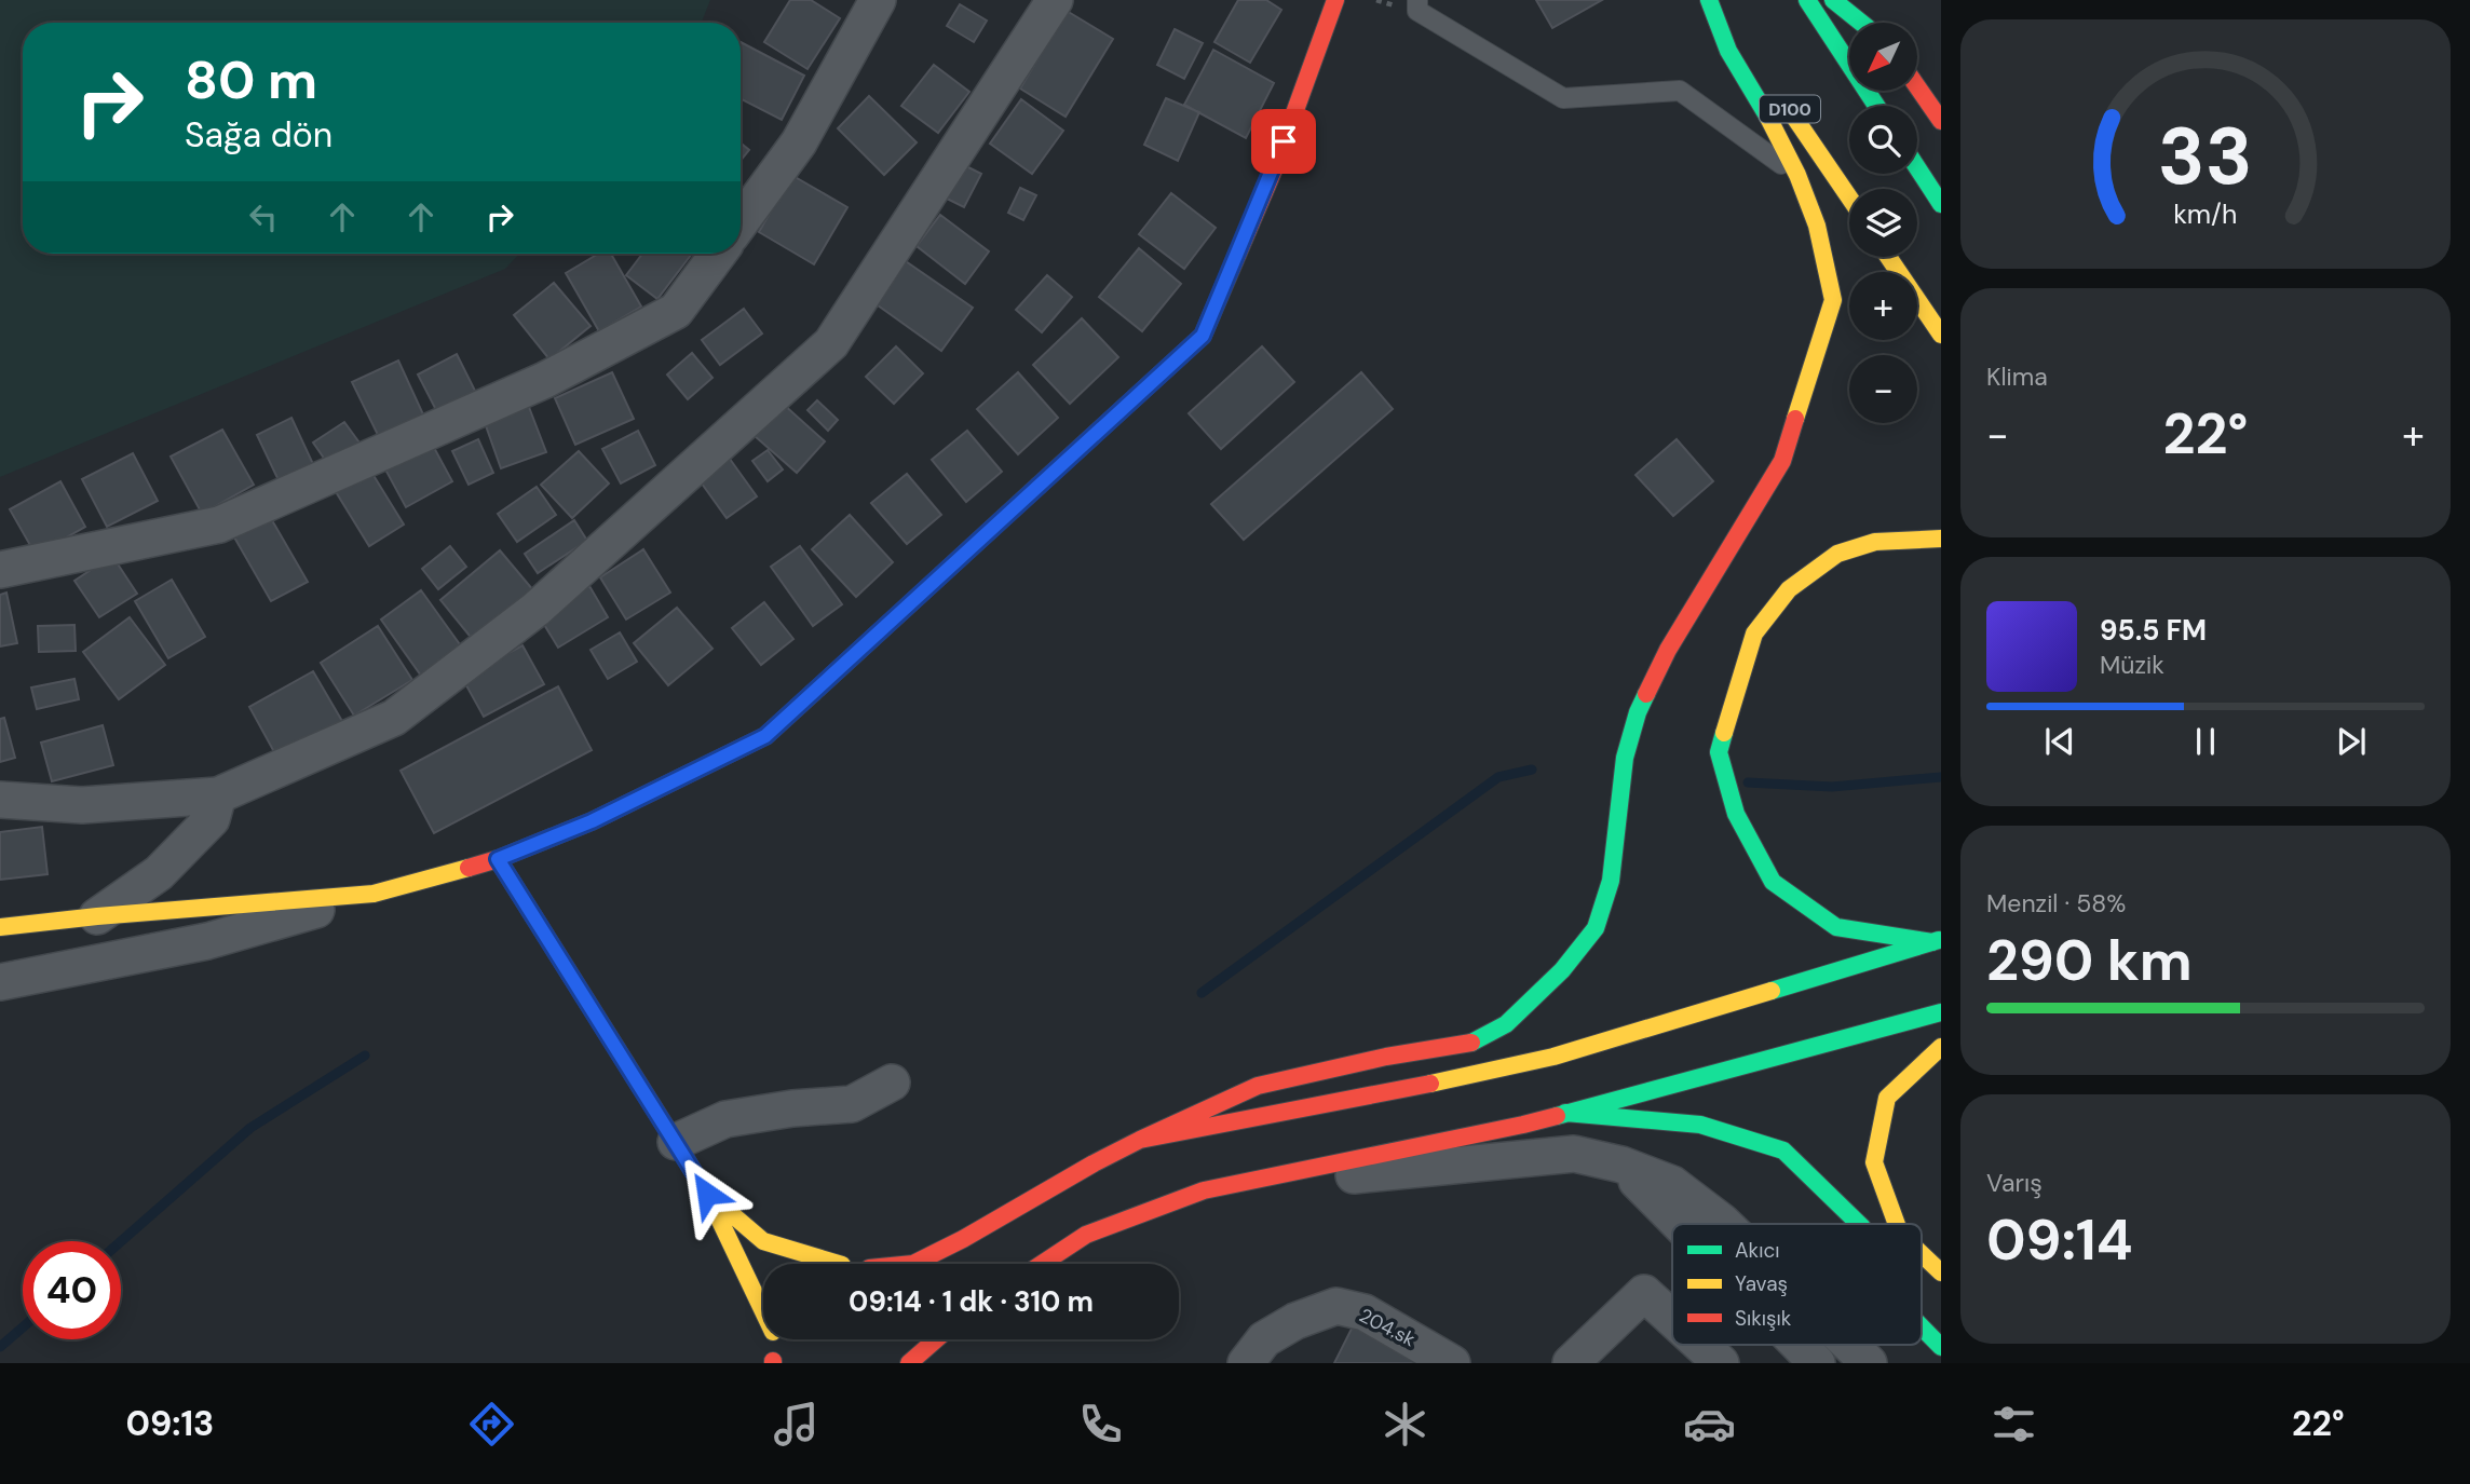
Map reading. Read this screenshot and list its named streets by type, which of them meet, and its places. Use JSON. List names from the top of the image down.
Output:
{
  "streets": {
    "main road": ["D100"],
    "street": ["204.sk"]
  },
  "legend": ["Akıcı", "Yavaş", "Sıkışık"],
  "north": "bottom left",
  "page": {
    "map_buttons": ["+", "−"],
    "turn": ["80 m", "Sağa dön"],
    "tile": [
      "Klima",
      ["Menzil · 58%", "290 km"],
      ["Varış", "09:14"]
    ],
    "heat": ["−", "22°", "+"],
    "song": ["95.5 FM", "Müzik"],
    "limit": "40",
    "trip": "09:14 · 1 dk · 310 m",
    "tabs": ["09:13", "22°"],
    "gauge": ["33", "km/h"]
  }
}
